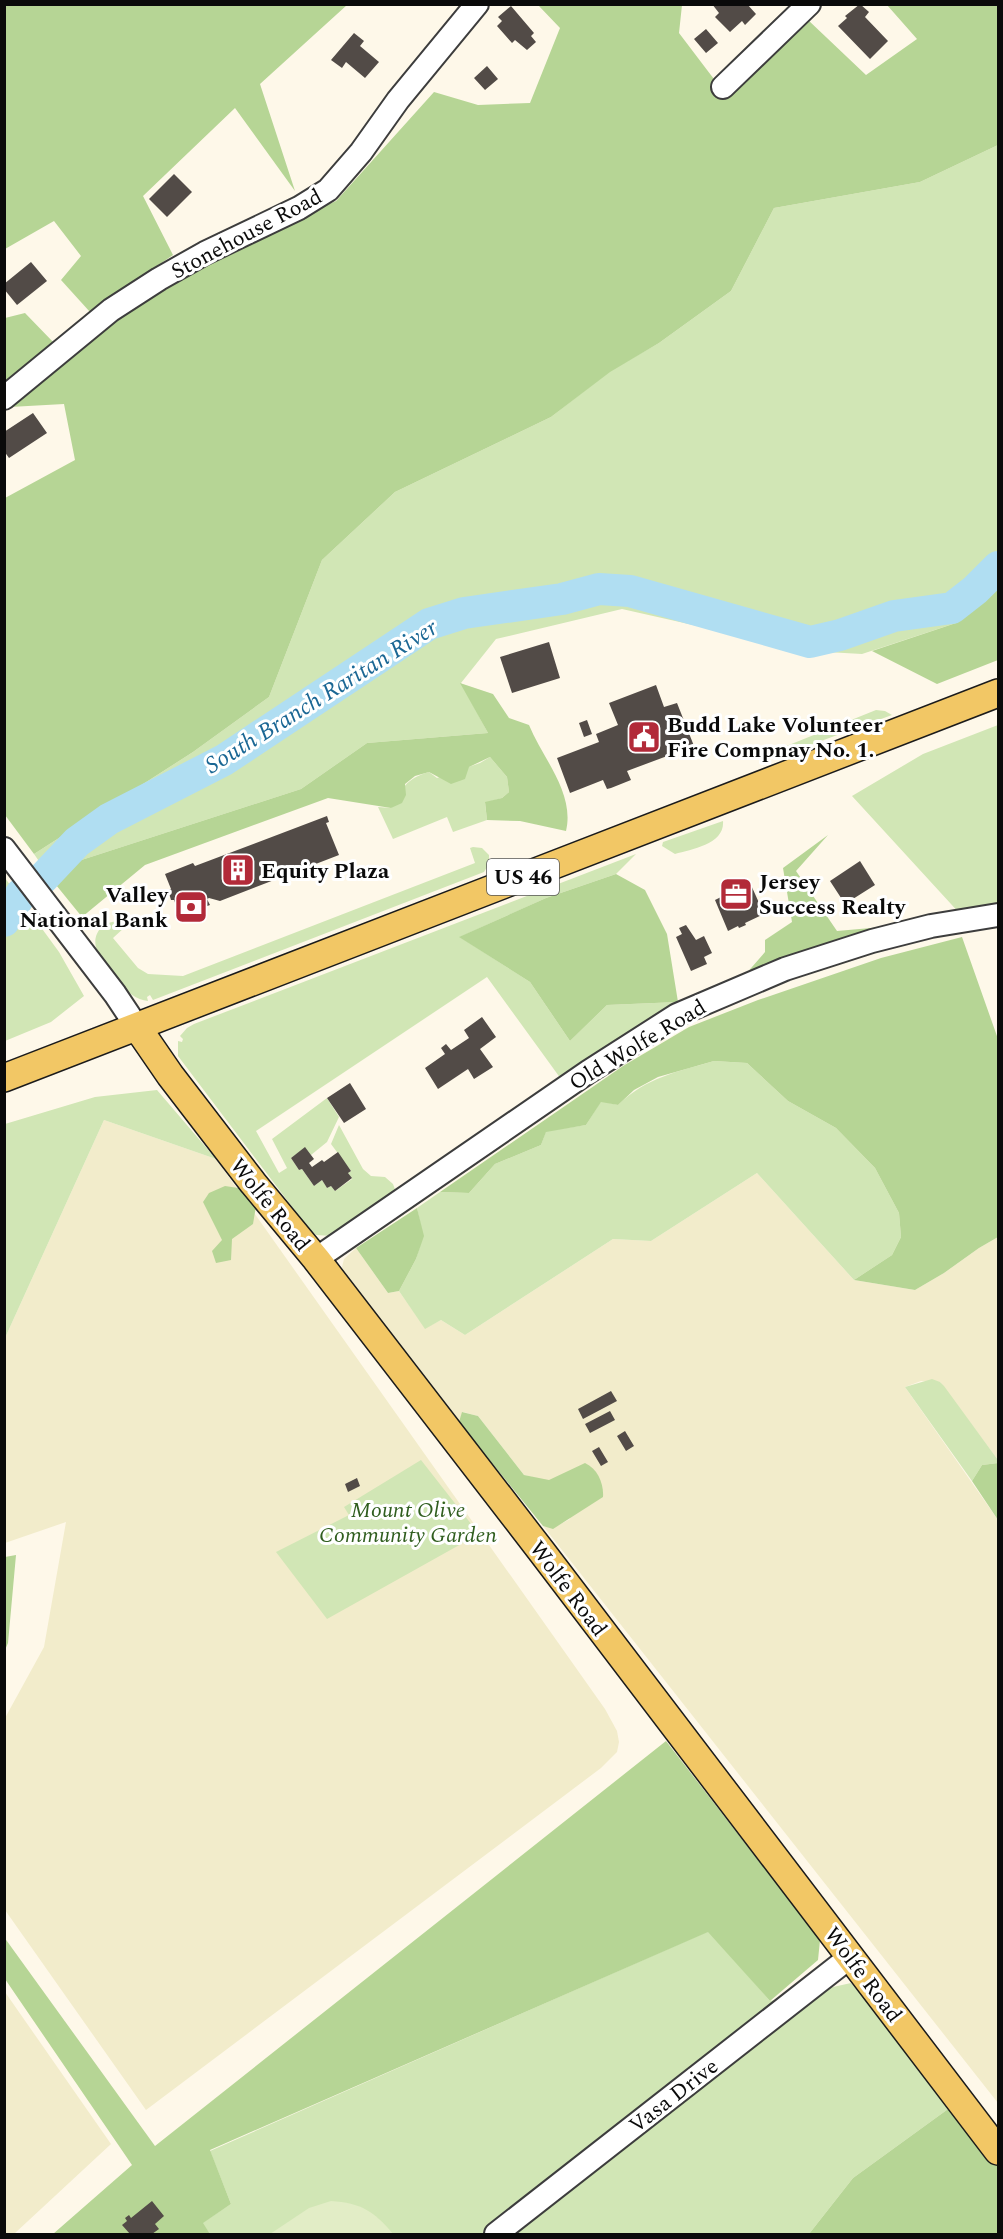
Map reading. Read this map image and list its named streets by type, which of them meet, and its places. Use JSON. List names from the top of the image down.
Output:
{
  "streets": {
    "main road": ["US 46", "Wolfe Road"],
    "street": ["Stonehouse Road", "Old Wolfe Road", "Vasa Drive"]
  },
  "crossings": [
    ["US 46", "Wolfe Road"],
    ["Old Wolfe Road", "Wolfe Road"],
    ["Wolfe Road", "Vasa Drive"]
  ],
  "water": ["South Branch Raritan River"],
  "parks": ["Mount Olive Community Garden"],
  "places": {
    "public building": ["Budd Lake Volunteer Fire Compnay No. 1."],
    "building": ["Equity Plaza"],
    "office": ["Jersey Success Realty"],
    "bank": ["Valley National Bank"]
  }
}
